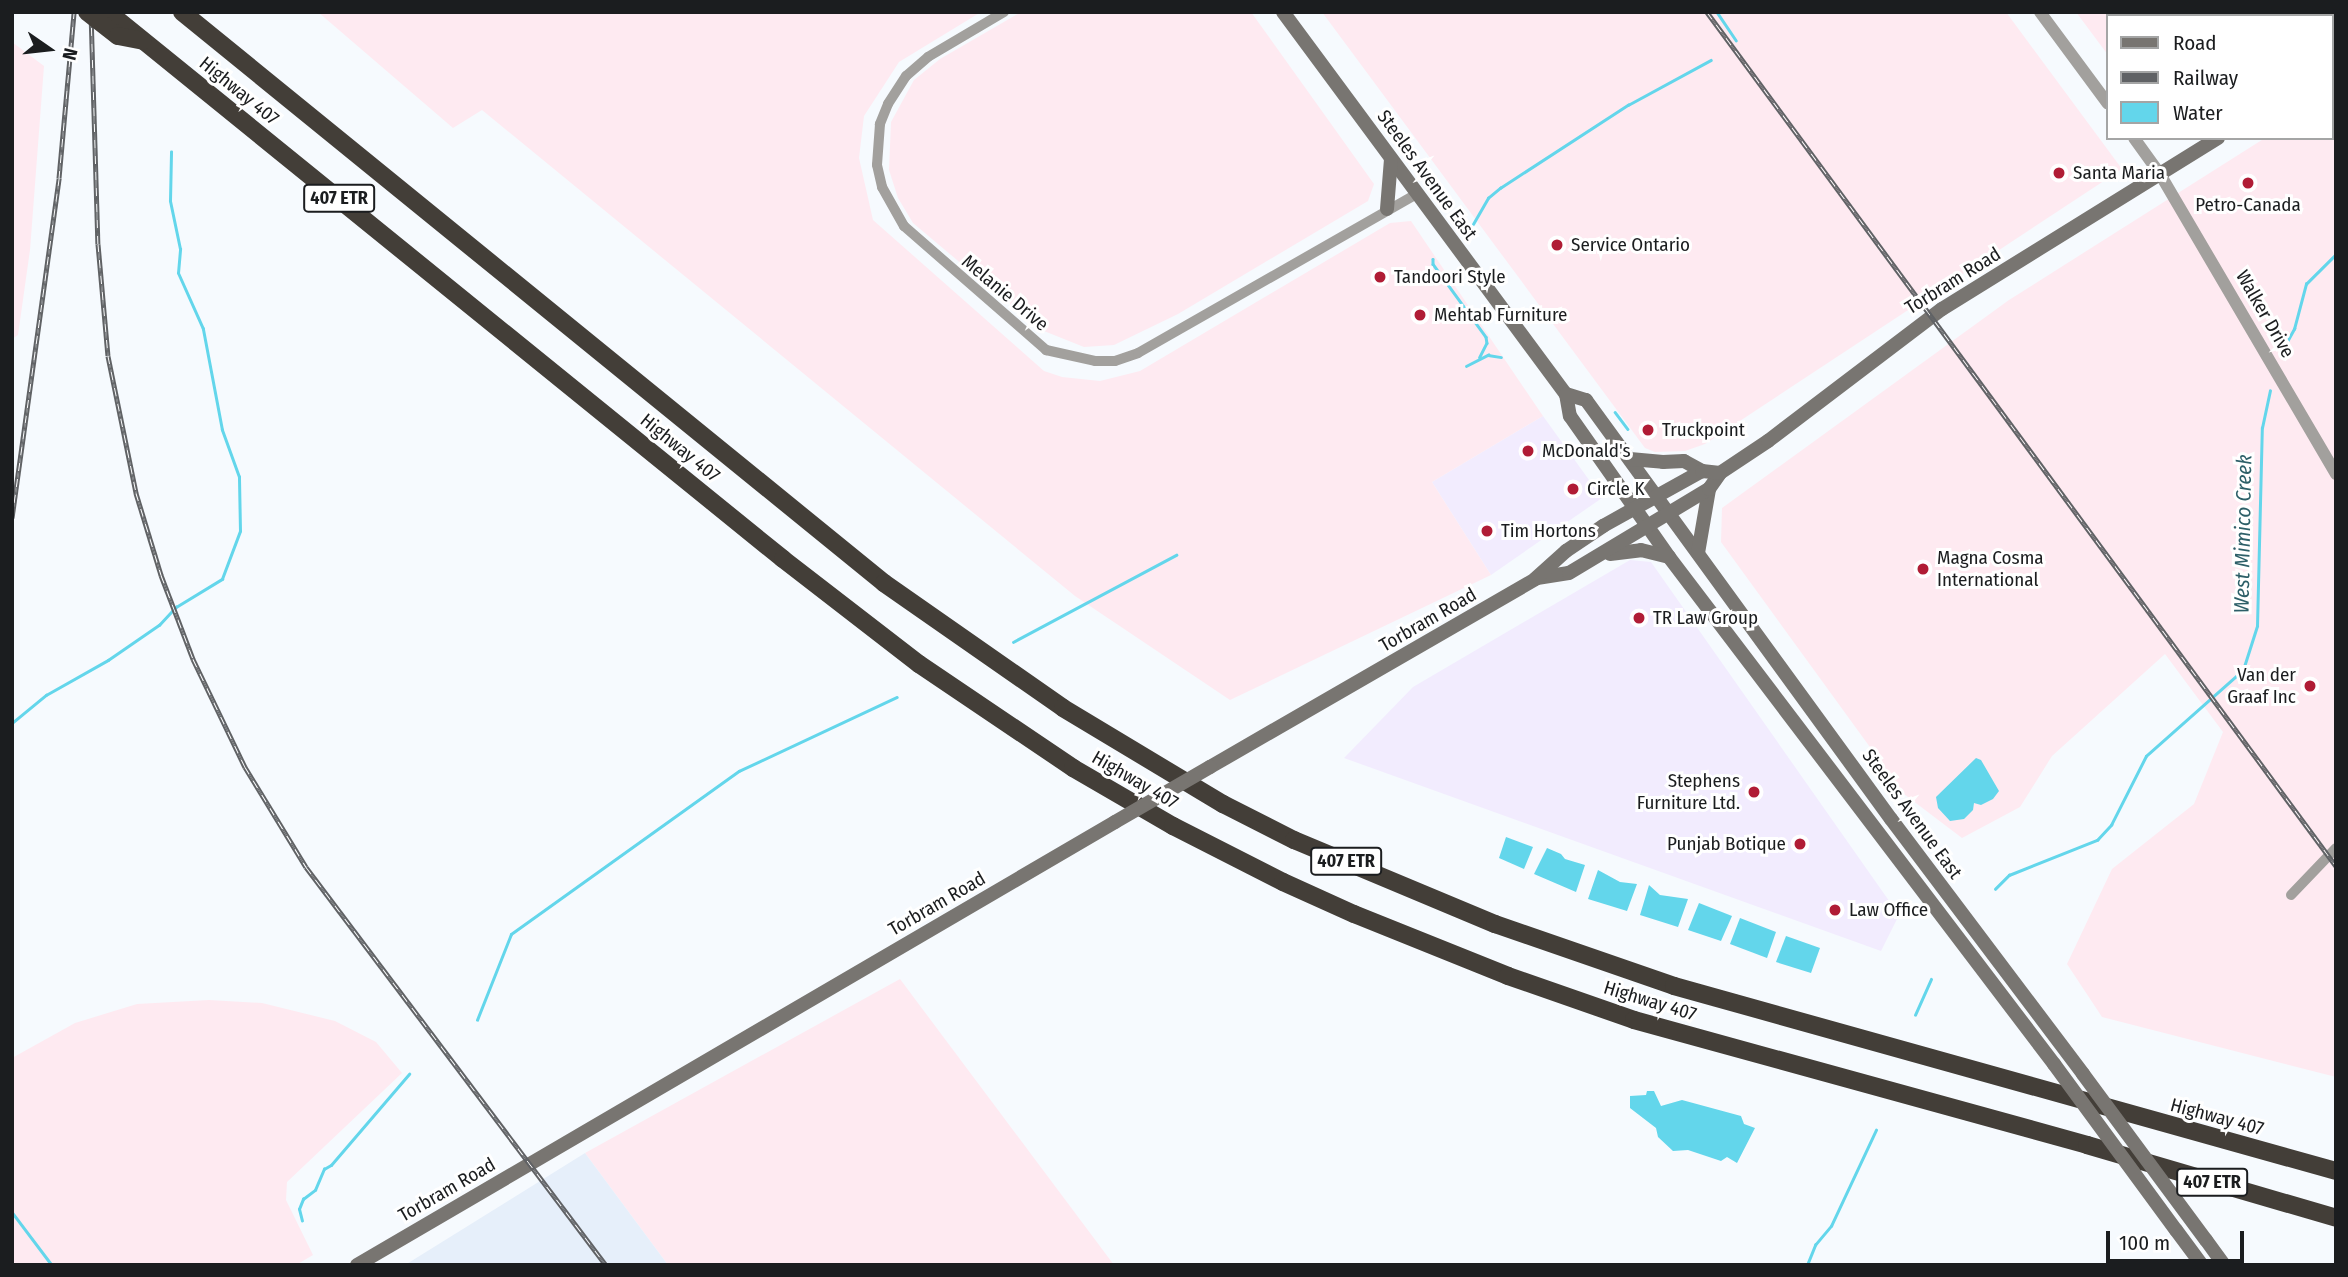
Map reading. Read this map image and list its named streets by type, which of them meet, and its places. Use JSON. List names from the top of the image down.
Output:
{
  "streets": {
    "highway": ["Highway 407", "407 ETR"],
    "main road": ["Steeles Avenue East", "Torbram Road"],
    "street": ["Melanie Drive", "Walker Drive"]
  },
  "crossings": [
    ["Steeles Avenue East", "Torbram Road"],
    ["Steeles Avenue East", "Melanie Drive"],
    ["Torbram Road", "Walker Drive"]
  ],
  "water": ["West Mimico Creek"],
  "places": [
    "Santa Maria",
    "Petro-Canada",
    "Service Ontario",
    "Tandoori Style",
    "Mehtab Furniture",
    "Truckpoint",
    "McDonald's",
    "Circle K",
    "Tim Hortons",
    "Magna Cosma International",
    "TR Law Group",
    "Van der Graaf Inc",
    "Stephens Furniture Ltd.",
    "Punjab Botique",
    "Law Office"
  ],
  "legend": ["Road", "Railway", "Water"],
  "scale_bar": "100 m",
  "north": "right"
}
